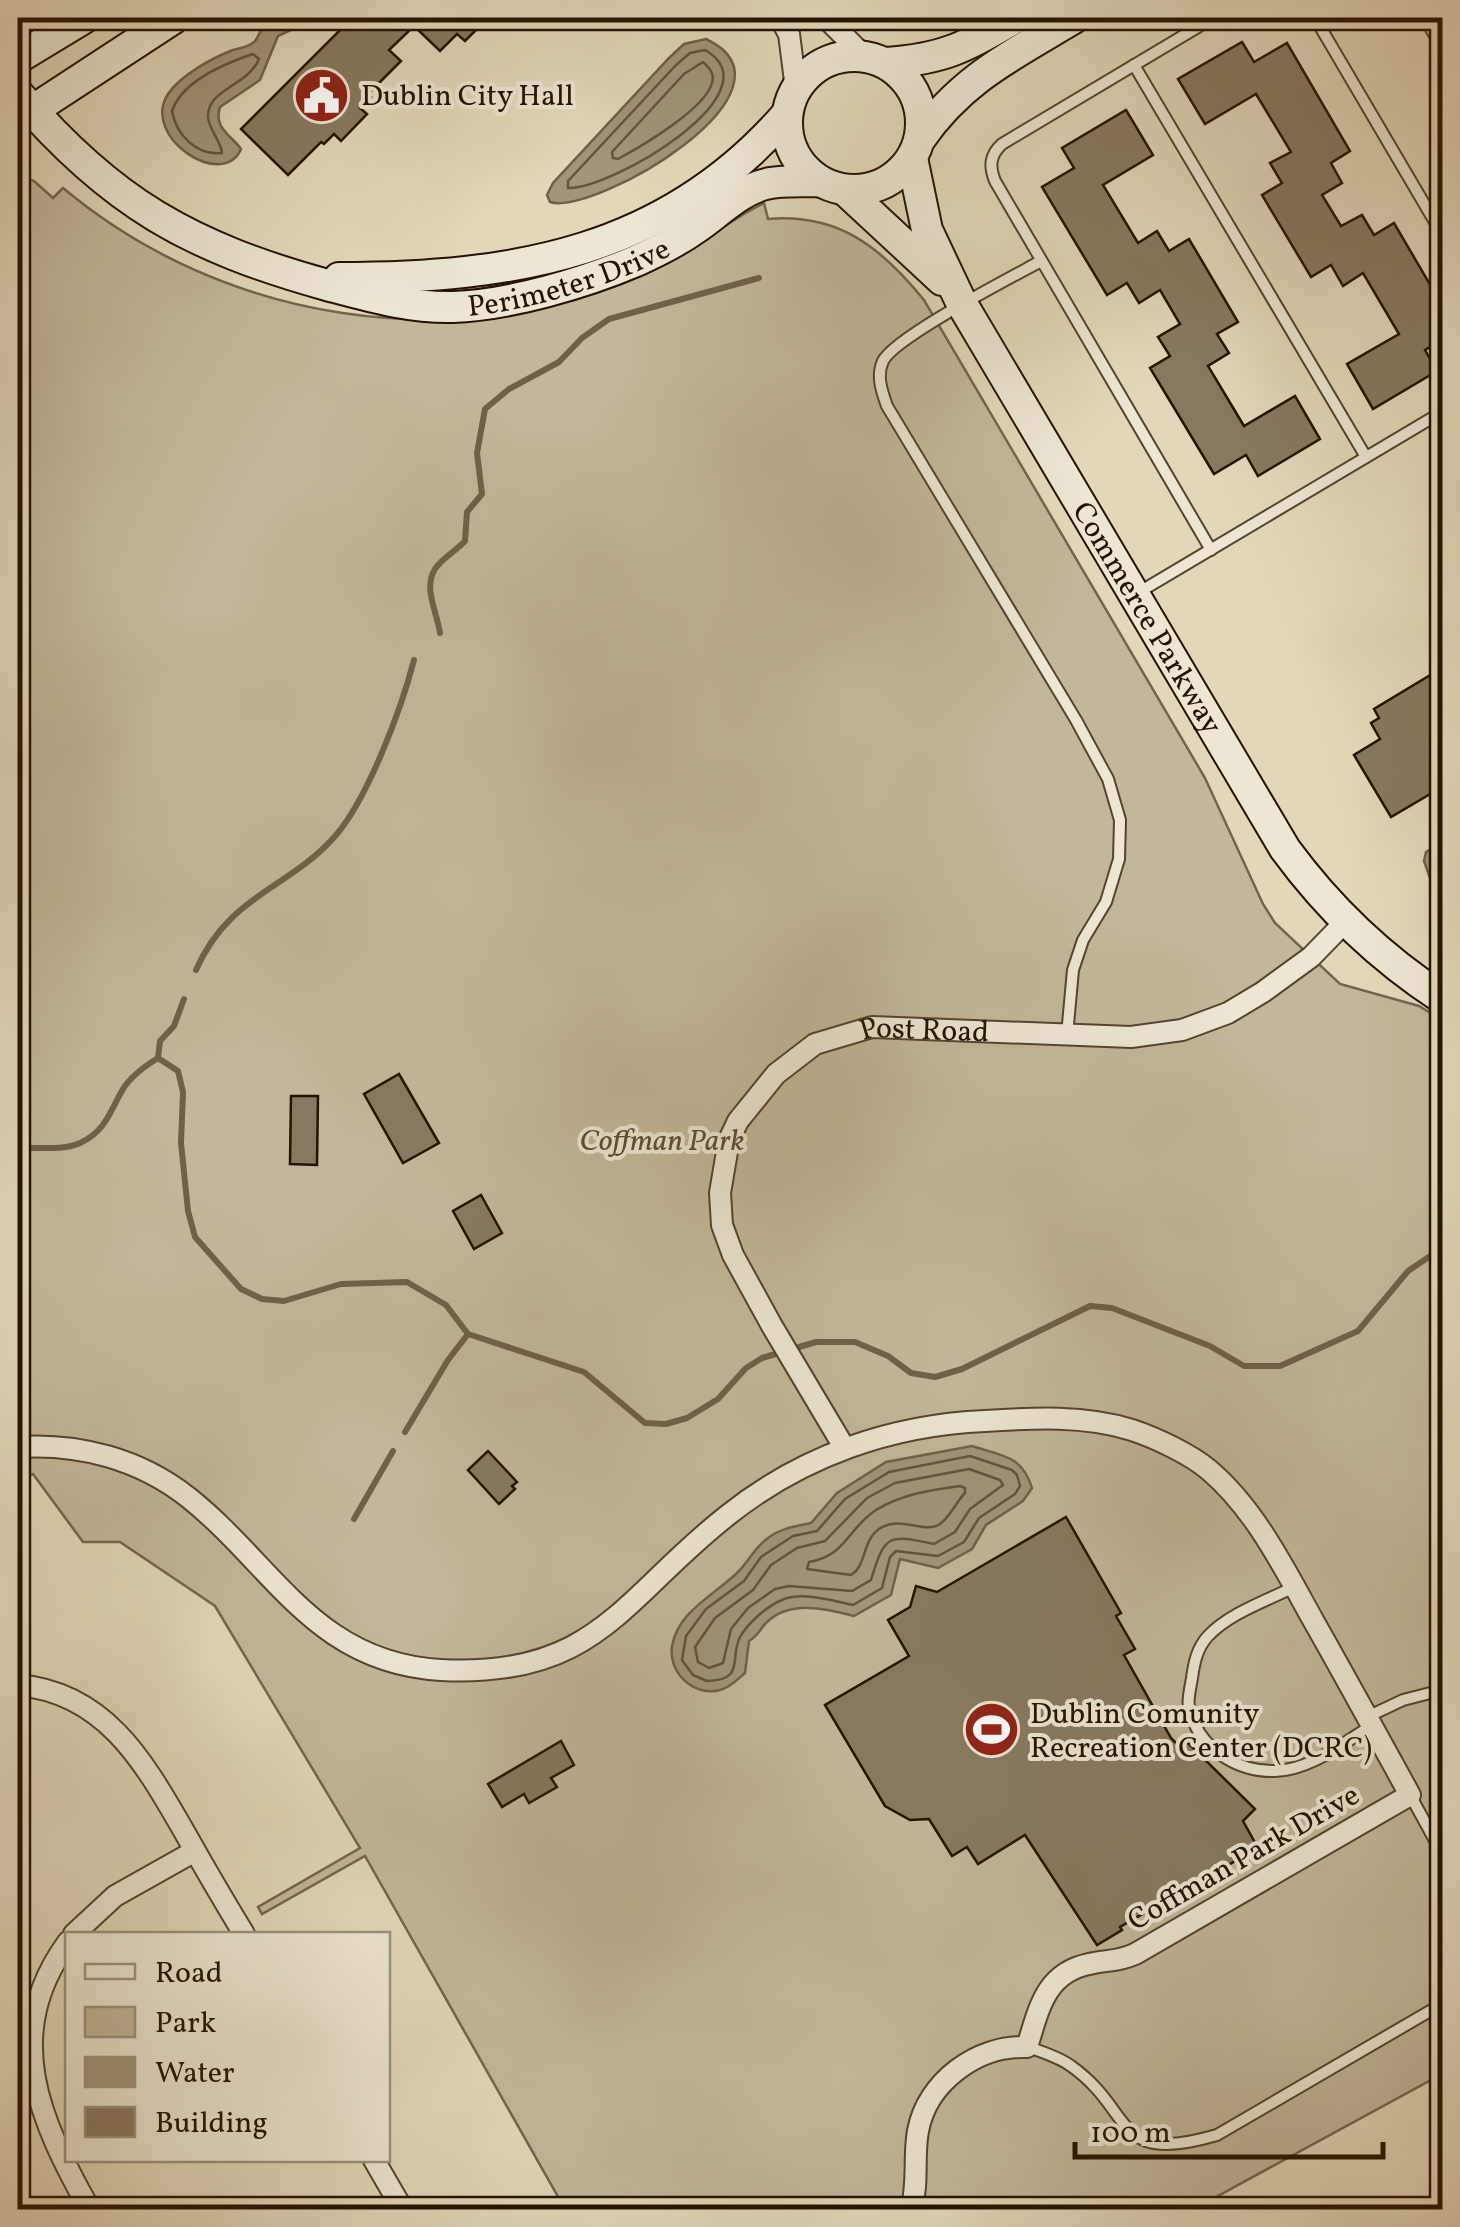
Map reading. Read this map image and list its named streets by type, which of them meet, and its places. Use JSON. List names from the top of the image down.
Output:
{
  "streets": {
    "main road": ["Perimeter Drive", "Commerce Parkway"],
    "street": ["Post Road", "Coffman Park Drive"]
  },
  "crossings": [
    ["Perimeter Drive", "Commerce Parkway"],
    ["Commerce Parkway", "Post Road"]
  ],
  "parks": ["Coffman Park"],
  "places": {
    "public building": ["Dublin City Hall"],
    "sports": ["Dublin Comunity Recreation Center (DCRC)"]
  },
  "legend": [
    "Road",
    "Park",
    "Water",
    "Building"
  ],
  "scale_bar": "100 m"
}
